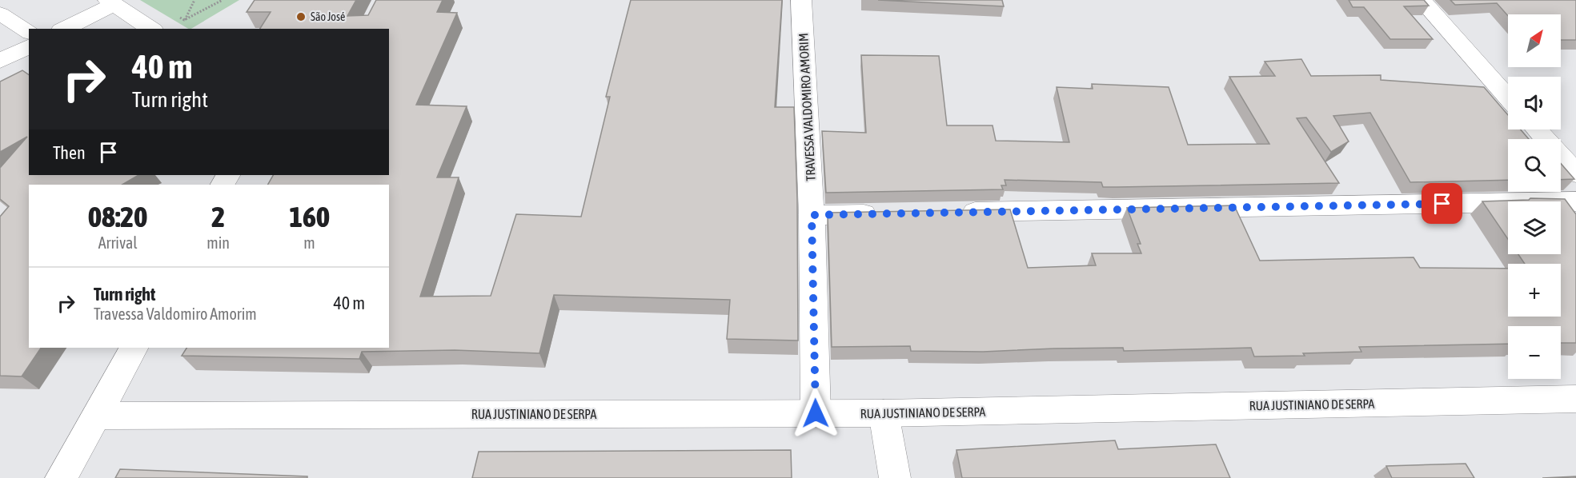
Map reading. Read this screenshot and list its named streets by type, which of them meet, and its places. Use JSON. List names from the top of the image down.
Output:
{
  "streets": {
    "street": ["TRAVESSA VALDOMIRO AMORIM", "RUA JUSTINIANO DE SERPA"]
  },
  "crossings": [
    ["TRAVESSA VALDOMIRO AMORIM", "RUA JUSTINIANO DE SERPA"]
  ],
  "places": ["São José"],
  "north": "top right",
  "page": {
    "map_buttons": ["+", "−"],
    "turn": ["40 m", "Turn right"],
    "then": "Then",
    "eta": [
      "08:20",
      "Arrival",
      "2",
      "min",
      "160",
      "m"
    ],
    "list": [
      {
        "name": "Turn right",
        "note": "Travessa Valdomiro Amorim",
        "value": "40 m"
      }
    ]
  }
}
